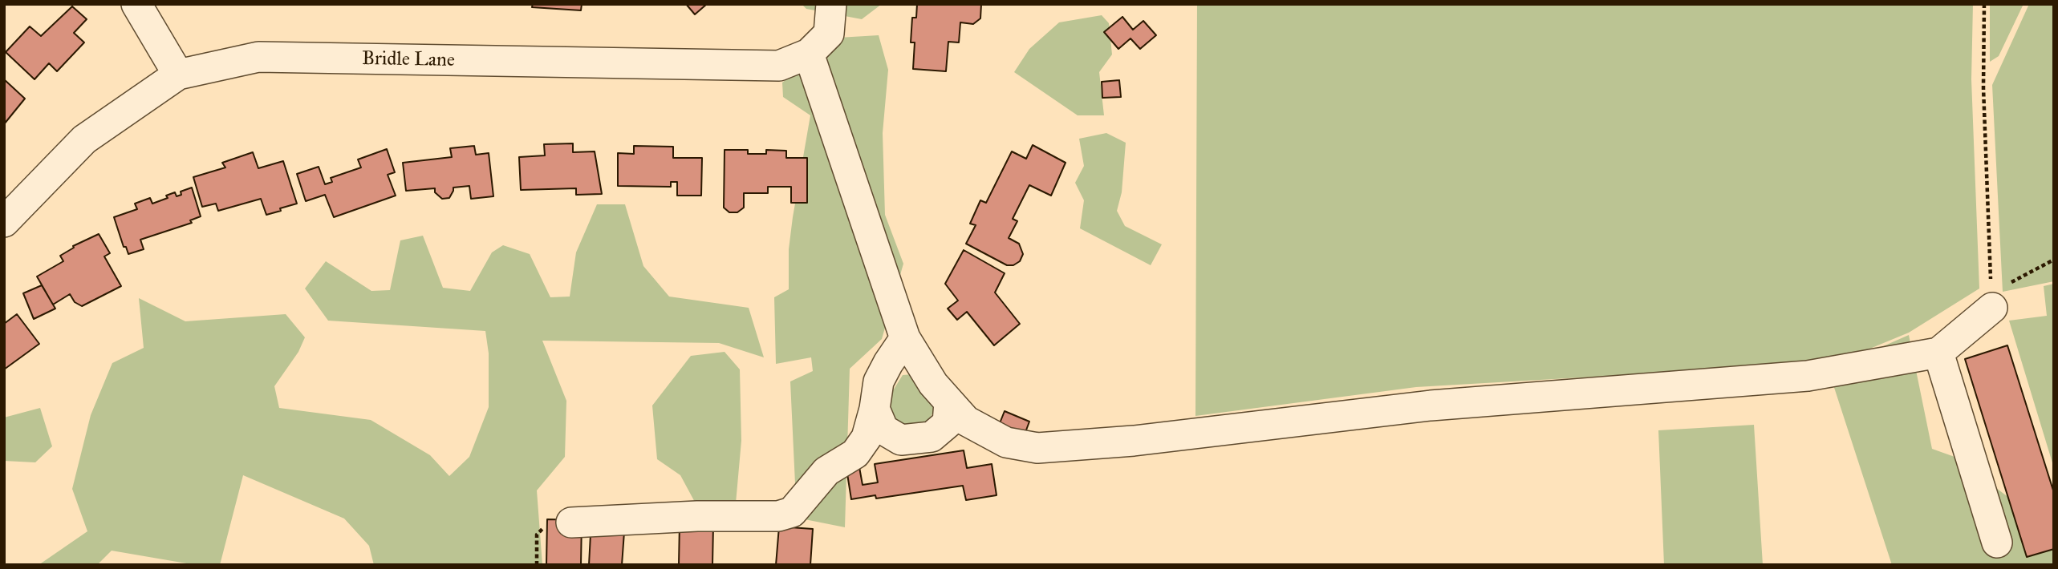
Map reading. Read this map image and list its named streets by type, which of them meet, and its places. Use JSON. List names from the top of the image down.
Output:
{
  "streets": {
    "street": ["Bridle Lane"]
  }
}
